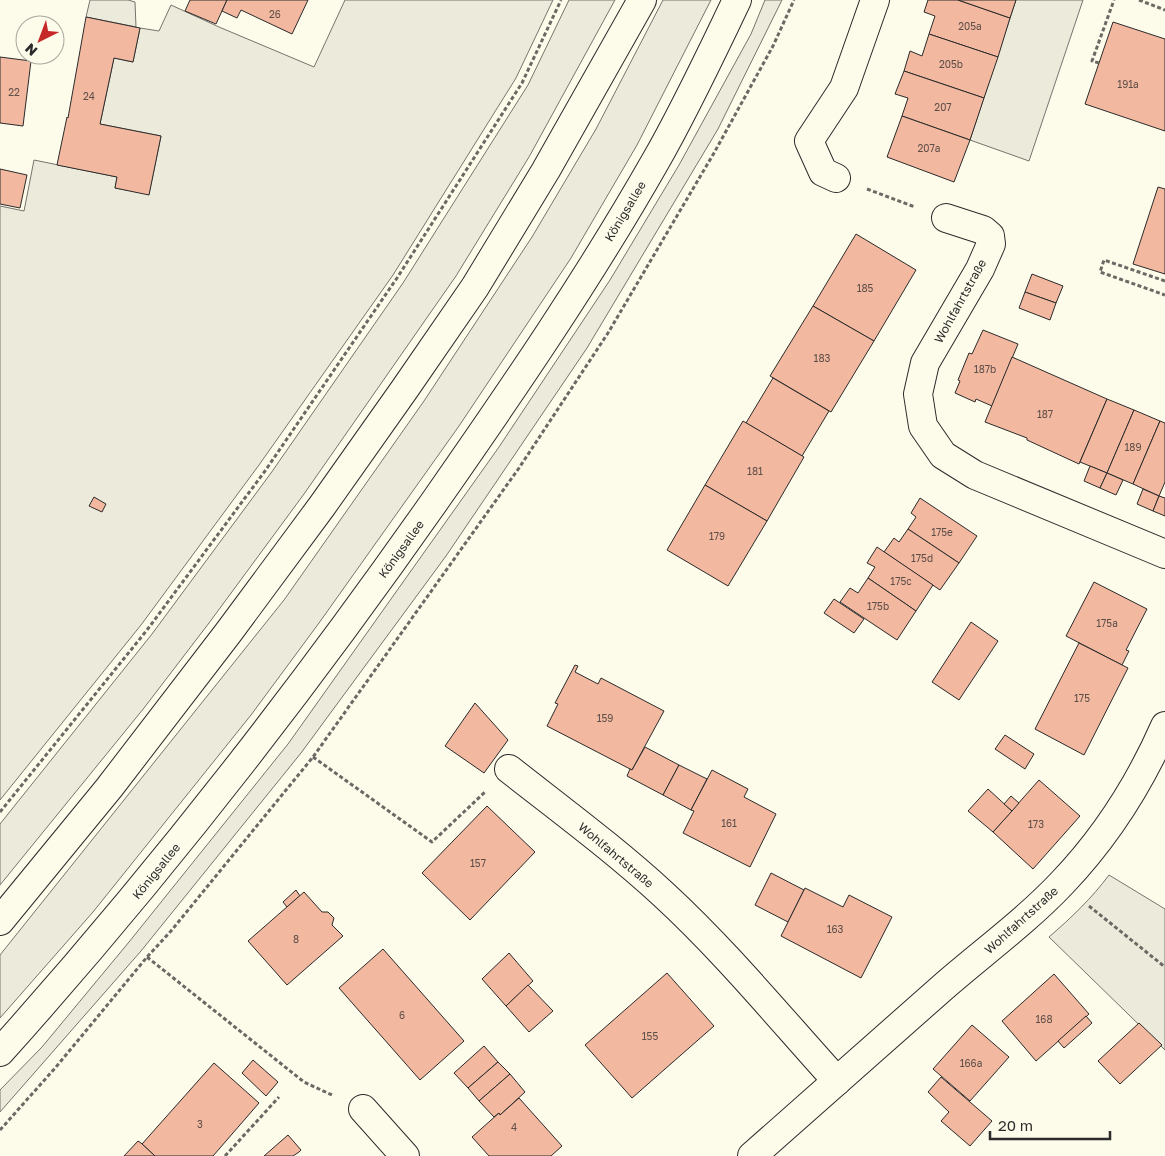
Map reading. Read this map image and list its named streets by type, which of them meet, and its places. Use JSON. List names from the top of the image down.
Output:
{
  "streets": {
    "main road": ["Königsallee", "Wohlfahrtstraße"]
  },
  "house_numbers": [
    "26",
    "205a",
    "205b",
    "191a",
    "22",
    "24",
    "207",
    "207a",
    "185",
    "183",
    "187b",
    "187",
    "189",
    "181",
    "175e",
    "179",
    "175d",
    "175c",
    "175b",
    "175a",
    "175",
    "159",
    "161",
    "173",
    "157",
    "163",
    "8",
    "6",
    "168",
    "155",
    "166a",
    "3",
    "4"
  ],
  "scale_bar": "20 m",
  "north": "bottom left"
}
